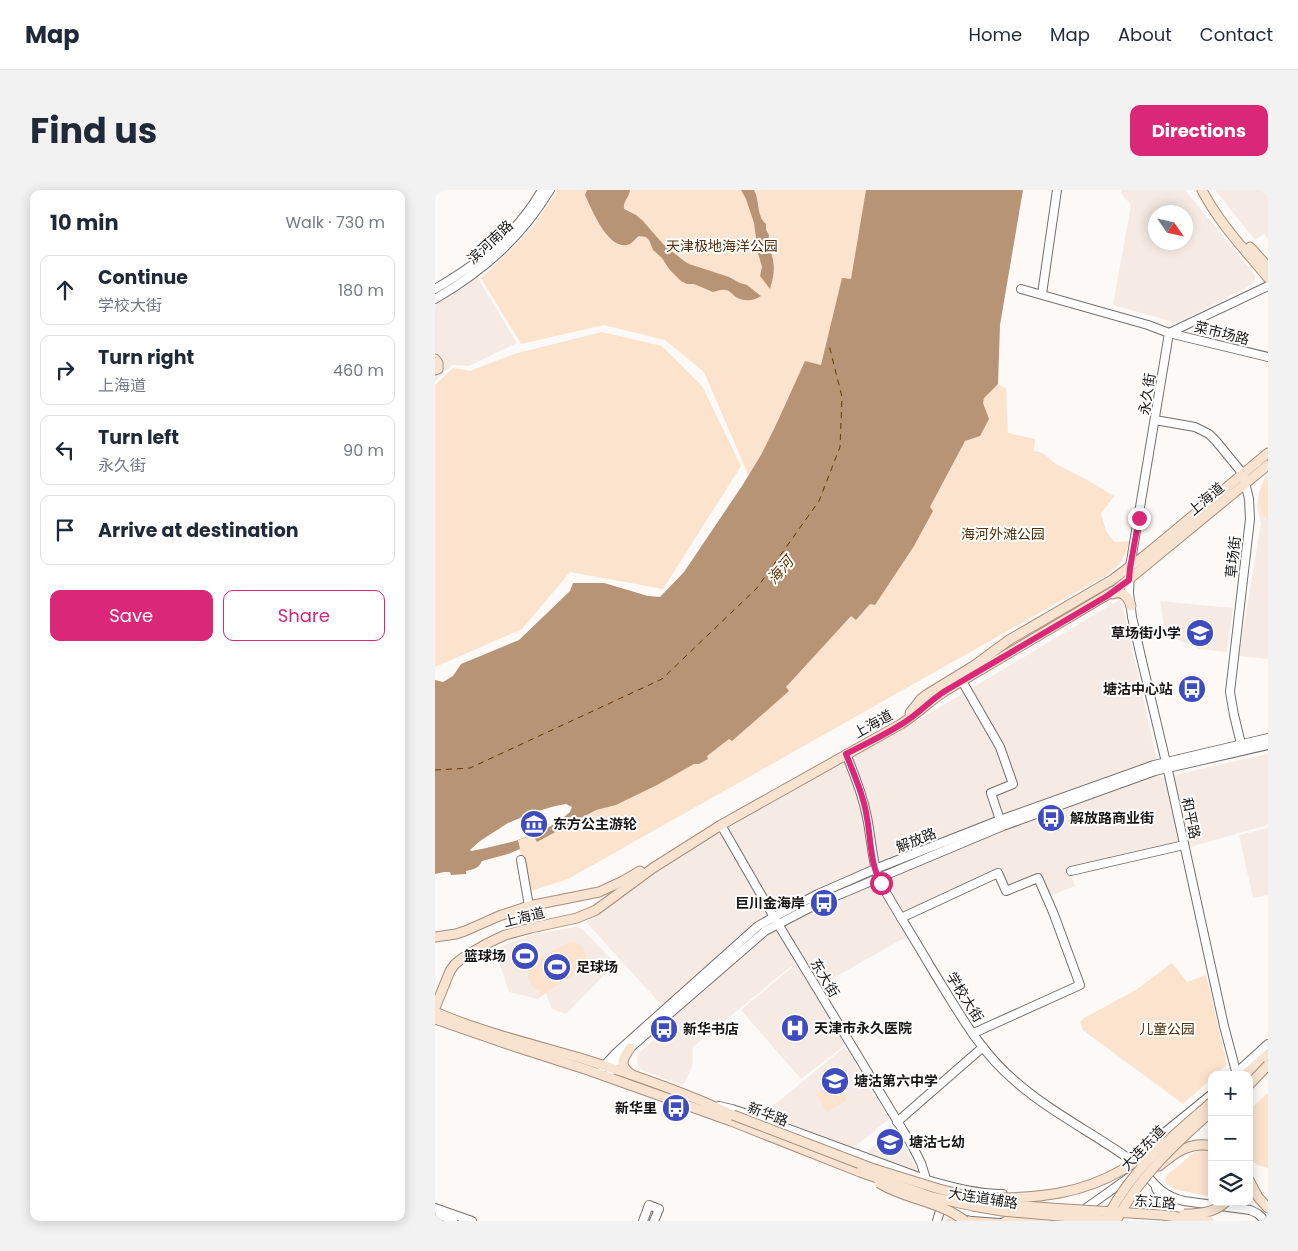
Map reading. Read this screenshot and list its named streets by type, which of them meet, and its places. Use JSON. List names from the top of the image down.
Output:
{
  "streets": {
    "main road": [
      "上海道",
      "新华路",
      "大连东道",
      "东江路"
    ],
    "street": [
      "滨河南路",
      "菜市场路",
      "永久街",
      "草场街",
      "和平路",
      "解放路",
      "东大街",
      "学校大街",
      "大连道辅路"
    ]
  },
  "crossings": [
    ["菜市场路", "永久街"],
    ["永久街", "上海道"],
    ["永久街", "草场街"],
    ["上海道", "草场街"],
    ["上海道", "东大街"],
    ["上海道", "学校大街"],
    ["草场街", "解放路"],
    ["和平路", "解放路"],
    ["解放路", "东大街"],
    ["解放路", "学校大街"],
    ["东大街", "大连道辅路"],
    ["学校大街", "大连东道"],
    ["学校大街", "大连道辅路"],
    ["新华路", "大连东道"],
    ["新华路", "大连道辅路"],
    ["新华路", "东江路"],
    ["大连东道", "大连道辅路"],
    ["大连东道", "东江路"]
  ],
  "water": ["海河"],
  "parks": ["天津极地海洋公园", "海河外滩公园", "儿童公园"],
  "places": {
    "school or university": ["草场街小学", "塘沽第六中学", "塘沽七幼"],
    "bus stop": [
      "塘沽中心站",
      "解放路商业街",
      "巨川金海岸",
      "新华书店",
      "新华里"
    ],
    "museum": ["东方公主游轮"],
    "sports": ["篮球场", "足球场"],
    "hospital": ["天津市永久医院"]
  },
  "north": "bottom right",
  "page": {
    "header": "Map",
    "nav": [
      "Home",
      "Map",
      "About",
      "Contact"
    ],
    "title": "Find us",
    "buttons": [
      "Directions",
      ["Save", "Share"]
    ],
    "heading": ["10 min", "Walk · 730 m"],
    "list": [
      ["Continue", "学校大街", "180 m"],
      ["Turn right", "上海道", "460 m"],
      ["Turn left", "永久街", "90 m"],
      "Arrive at destination"
    ],
    "map_buttons": ["+", "−"]
  }
}
